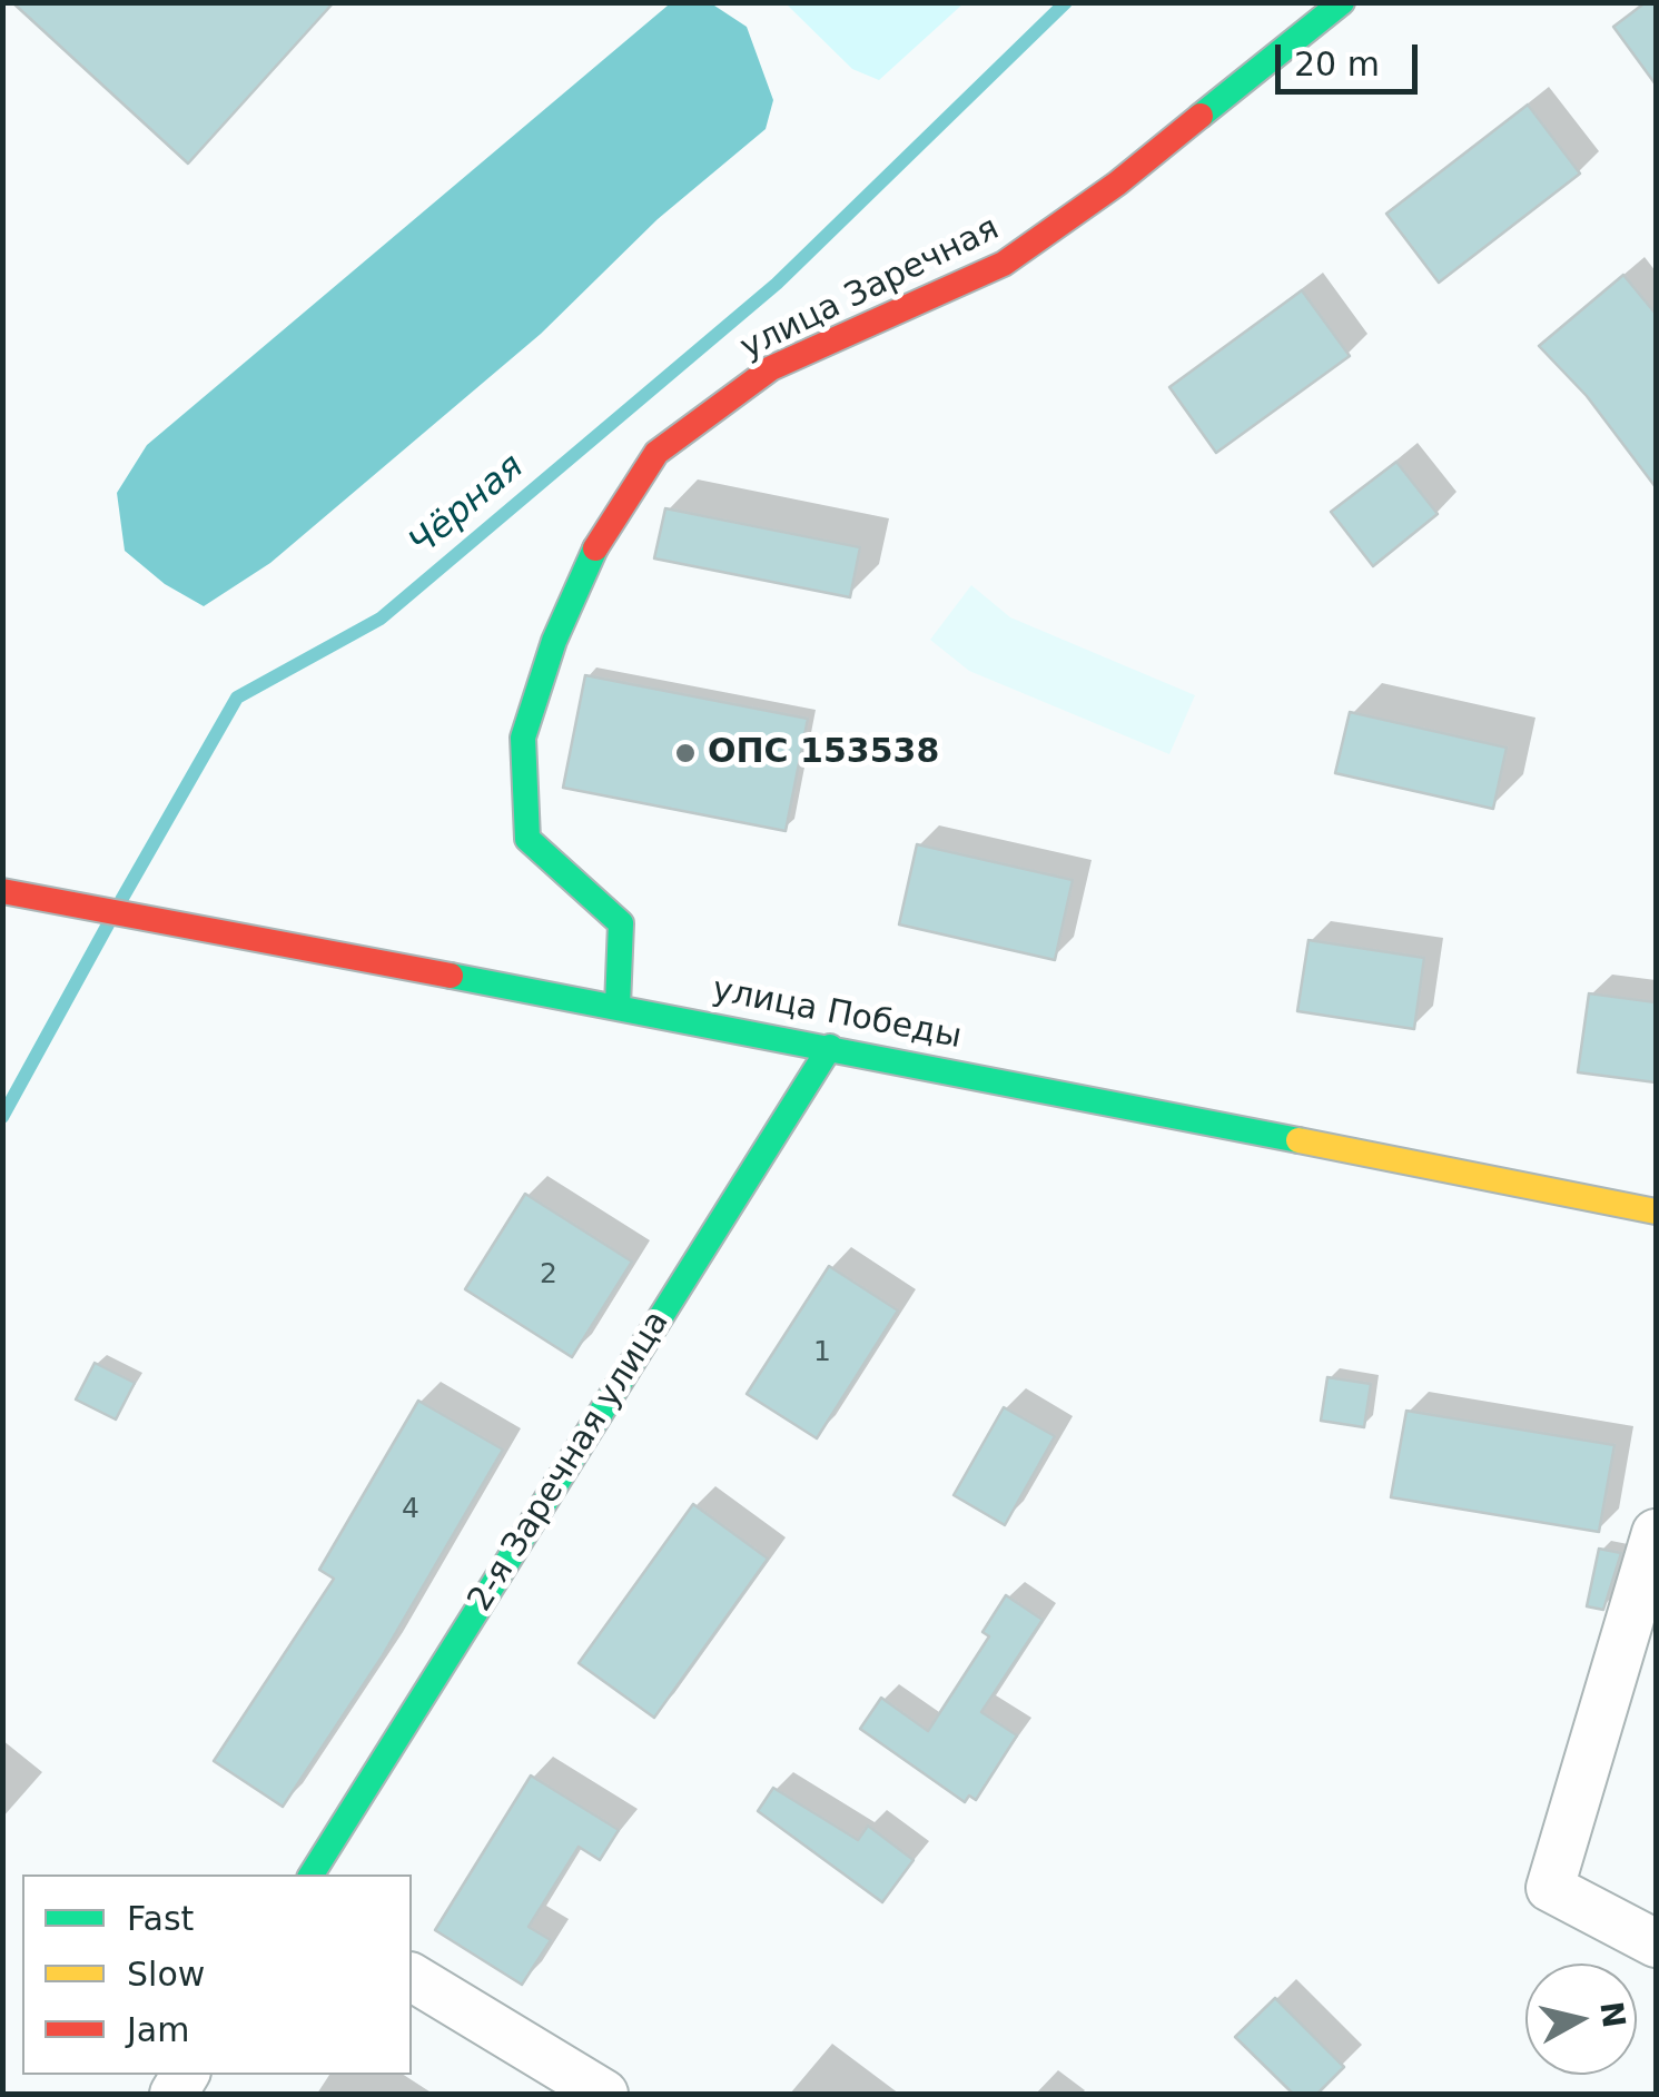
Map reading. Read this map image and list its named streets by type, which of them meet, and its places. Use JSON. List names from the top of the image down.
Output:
{
  "streets": {
    "street": ["улица Заречная", "улица Победы", "2-я Заречная улица"]
  },
  "crossings": [
    ["улица Заречная", "улица Победы"],
    ["улица Победы", "2-я Заречная улица"]
  ],
  "water": ["Чёрная"],
  "places": ["ОПС 153538"],
  "house_numbers": ["2", "1", "4"],
  "legend": ["Fast", "Slow", "Jam"],
  "scale_bar": "20 m",
  "north": "right"
}
